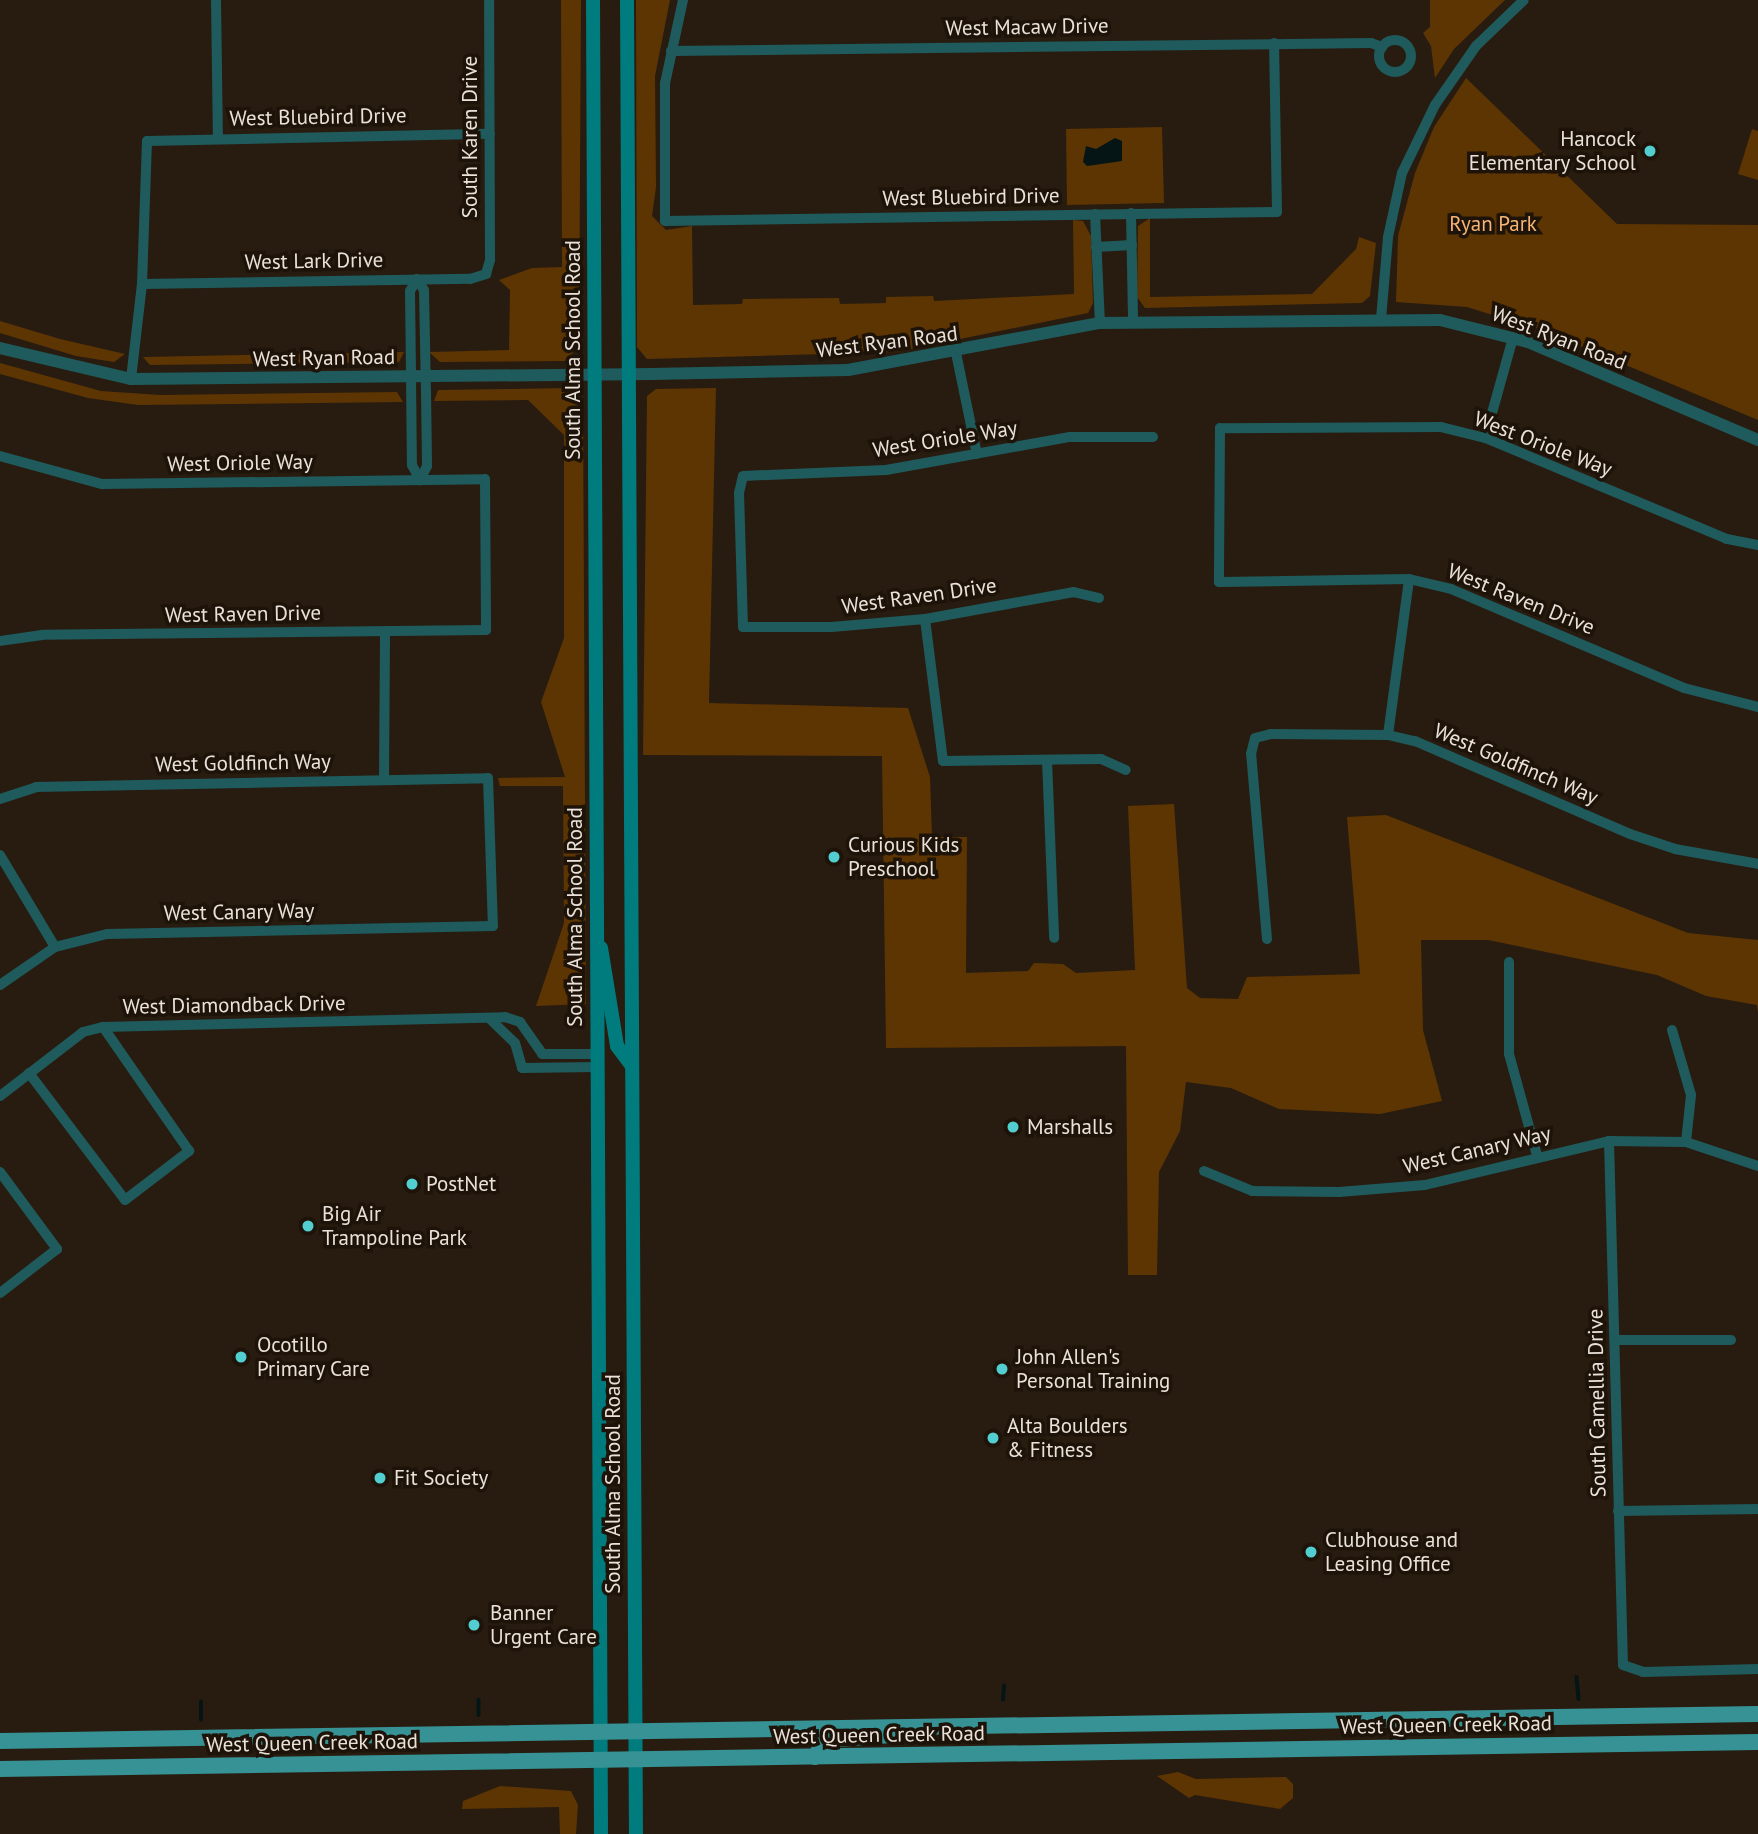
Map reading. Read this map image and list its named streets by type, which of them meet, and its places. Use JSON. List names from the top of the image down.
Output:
{
  "streets": {
    "main road": ["South Alma School Road", "West Queen Creek Road"],
    "street": [
      "West Macaw Drive",
      "West Bluebird Drive",
      "South Karen Drive",
      "West Lark Drive",
      "West Ryan Road",
      "West Oriole Way",
      "West Raven Drive",
      "West Goldfinch Way",
      "West Canary Way",
      "West Diamondback Drive",
      "South Camellia Drive"
    ]
  },
  "crossings": [
    ["West Macaw Drive", "West Bluebird Drive"],
    ["West Bluebird Drive", "South Karen Drive"],
    ["West Bluebird Drive", "West Lark Drive"],
    ["South Karen Drive", "West Lark Drive"],
    ["West Ryan Road", "South Alma School Road"],
    ["South Alma School Road", "West Diamondback Drive"],
    ["South Alma School Road", "West Queen Creek Road"],
    ["West Oriole Way", "West Raven Drive"],
    ["West Goldfinch Way", "West Canary Way"],
    ["West Canary Way", "South Camellia Drive"]
  ],
  "parks": ["Ryan Park"],
  "places": [
    "Hancock Elementary School",
    "Curious Kids Preschool",
    "Marshalls",
    "PostNet",
    "Big Air Trampoline Park",
    "Ocotillo Primary Care",
    "John Allen's Personal Training",
    "Alta Boulders & Fitness",
    "Fit Society",
    "Clubhouse and Leasing Office",
    "Banner Urgent Care"
  ]
}
